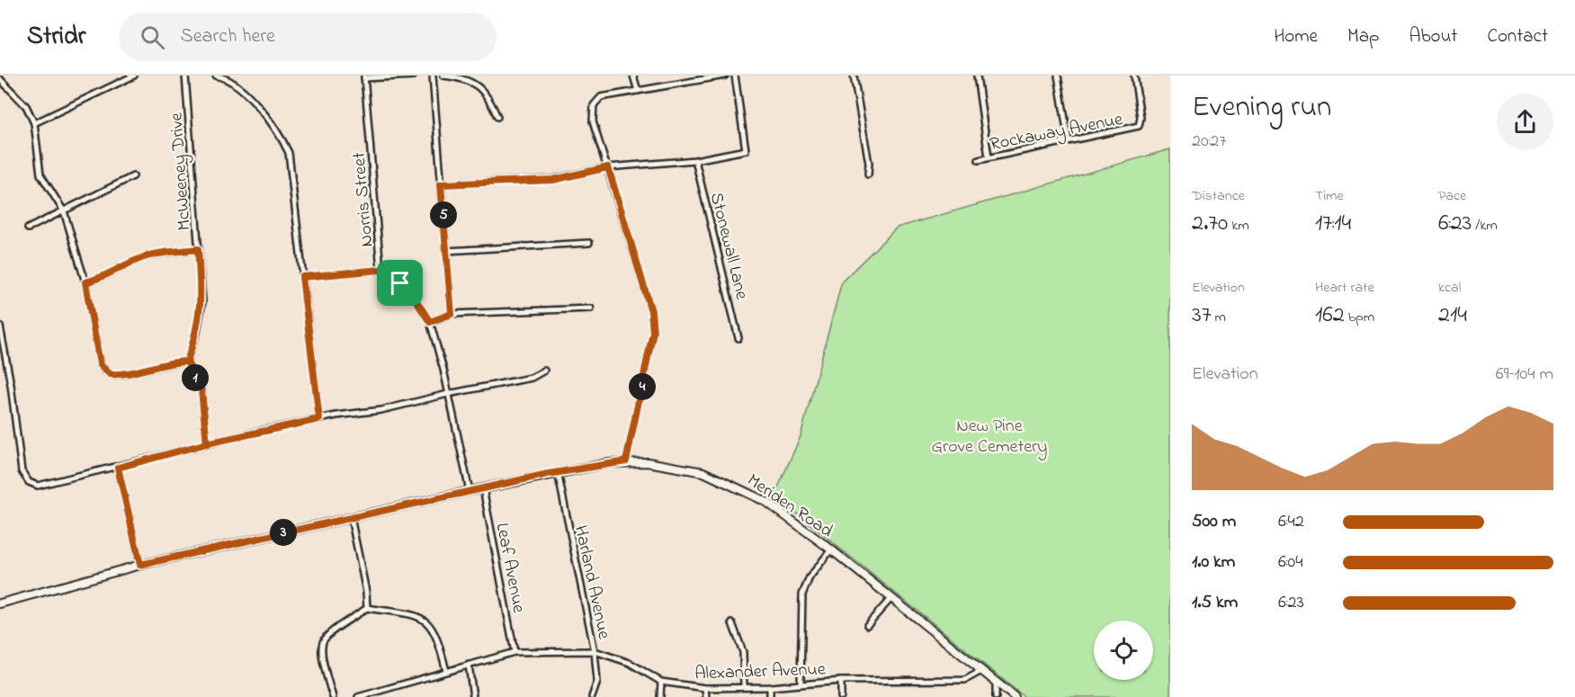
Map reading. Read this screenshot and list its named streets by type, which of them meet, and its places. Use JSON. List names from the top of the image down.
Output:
{
  "streets": {
    "main road": ["Meriden Road"],
    "street": [
      "Rockaway Avenue",
      "McWeeney Drive",
      "Norris Street",
      "Stonewall Lane",
      "Leaf Avenue",
      "Harland Avenue",
      "Alexander Avenue"
    ]
  },
  "crossings": [
    ["Norris Street", "Meriden Road"],
    ["Meriden Road", "Leaf Avenue"],
    ["Meriden Road", "Harland Avenue"],
    ["Meriden Road", "Alexander Avenue"],
    ["Leaf Avenue", "Alexander Avenue"],
    ["Harland Avenue", "Alexander Avenue"]
  ],
  "parks": ["New Pine Grove Cemetery"],
  "page": {
    "header": "Stridr",
    "search": "Search here",
    "nav": [
      "Home",
      "Map",
      "About",
      "Contact"
    ],
    "heading": ["Evening run", "20:27"],
    "stats": [
      ["Distance", "2.70 km"],
      ["Time", "17:14"],
      ["Pace", "6:23 /km"],
      ["Elevation", "37 m"],
      ["Heart rate", "162 bpm"],
      ["kcal", "214"]
    ],
    "pins": [
      "5",
      "1",
      "4",
      "3"
    ],
    "chart": ["Elevation", "69–104 m"],
    "list": [
      {
        "name": "500 m",
        "note": "6:42"
      },
      {
        "name": "1.0 km",
        "note": "6:04"
      },
      {
        "name": "1.5 km",
        "note": "6:23"
      }
    ]
  }
}
